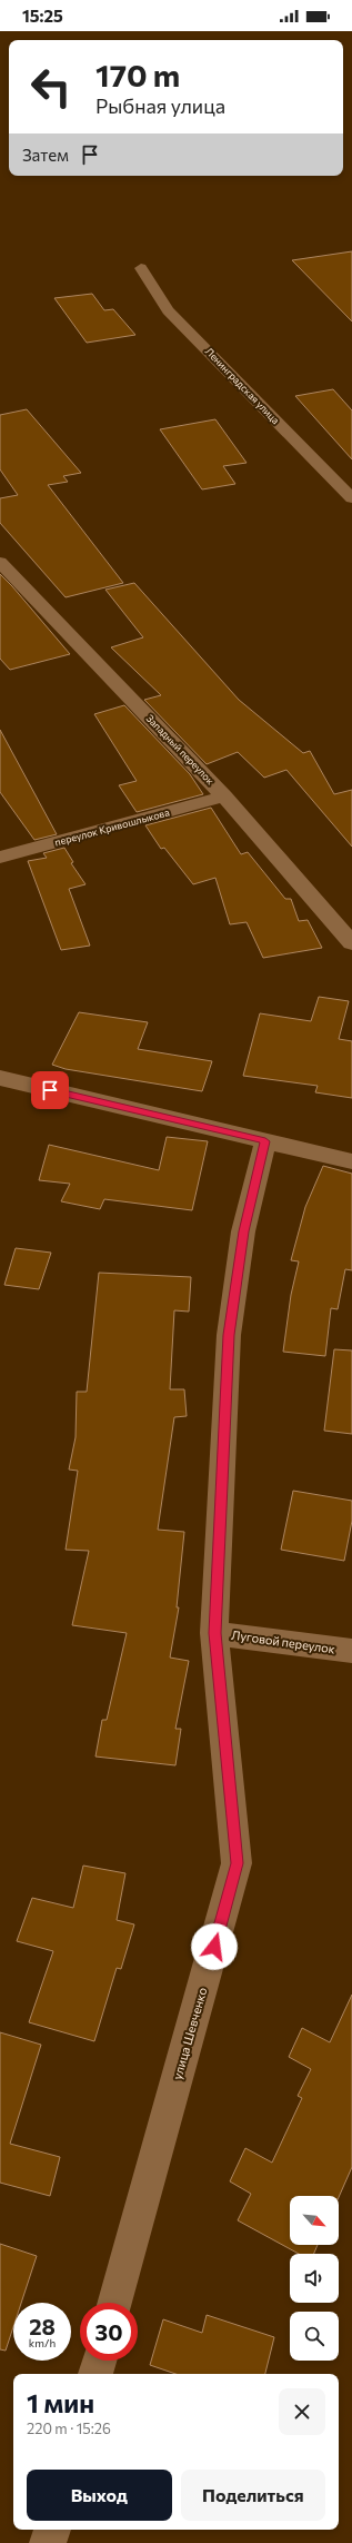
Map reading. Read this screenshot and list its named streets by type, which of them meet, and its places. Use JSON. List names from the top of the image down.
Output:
{
  "streets": {
    "street": [
      "Ленинградская улица",
      "Западный переулок",
      "переулок Кривошлыкова",
      "Луговой переулок",
      "улица Шевченко"
    ]
  },
  "crossings": [
    ["Западный переулок", "переулок Кривошлыкова"],
    ["Луговой переулок", "улица Шевченко"]
  ],
  "north": "bottom right",
  "page": {
    "status": "15:25",
    "turn": ["170 m", "Рыбная улица"],
    "then": "Затем",
    "speed": "28 km/h",
    "limit": "30",
    "heading": ["1 мин", "220 m · 15:26"],
    "buttons": ["Выход", "Поделиться"]
  }
}
